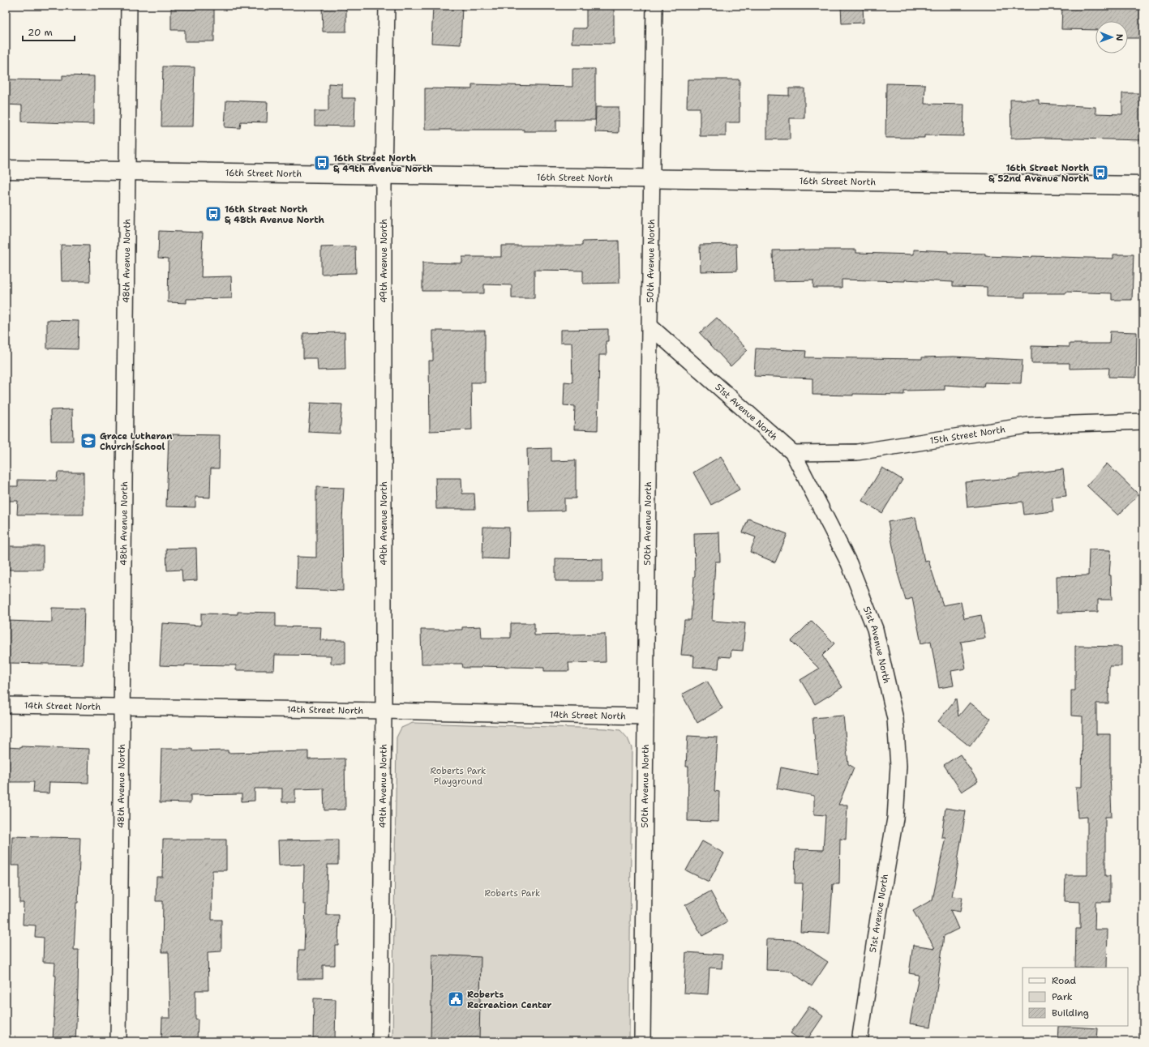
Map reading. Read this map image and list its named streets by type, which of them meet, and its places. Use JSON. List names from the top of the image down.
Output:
{
  "streets": {
    "street": [
      "16th Street North",
      "48th Avenue North",
      "49th Avenue North",
      "50th Avenue North",
      "51st Avenue North",
      "15th Street North",
      "14th Street North"
    ]
  },
  "crossings": [
    ["16th Street North", "48th Avenue North"],
    ["16th Street North", "49th Avenue North"],
    ["16th Street North", "50th Avenue North"],
    ["48th Avenue North", "14th Street North"],
    ["49th Avenue North", "14th Street North"],
    ["50th Avenue North", "51st Avenue North"],
    ["50th Avenue North", "14th Street North"],
    ["51st Avenue North", "15th Street North"]
  ],
  "parks": ["Roberts Park Playground", "Roberts Park"],
  "places": {
    "bus stop": ["16th Street North & 49th Avenue North", "16th Street North & 52nd Avenue North", "16th Street North & 48th Avenue North"],
    "school or university": ["Grace Lutheran Church School"],
    "public building": ["Roberts Recreation Center"]
  },
  "legend": ["Road", "Park", "Building"],
  "scale_bar": "20 m",
  "north": "right"
}
